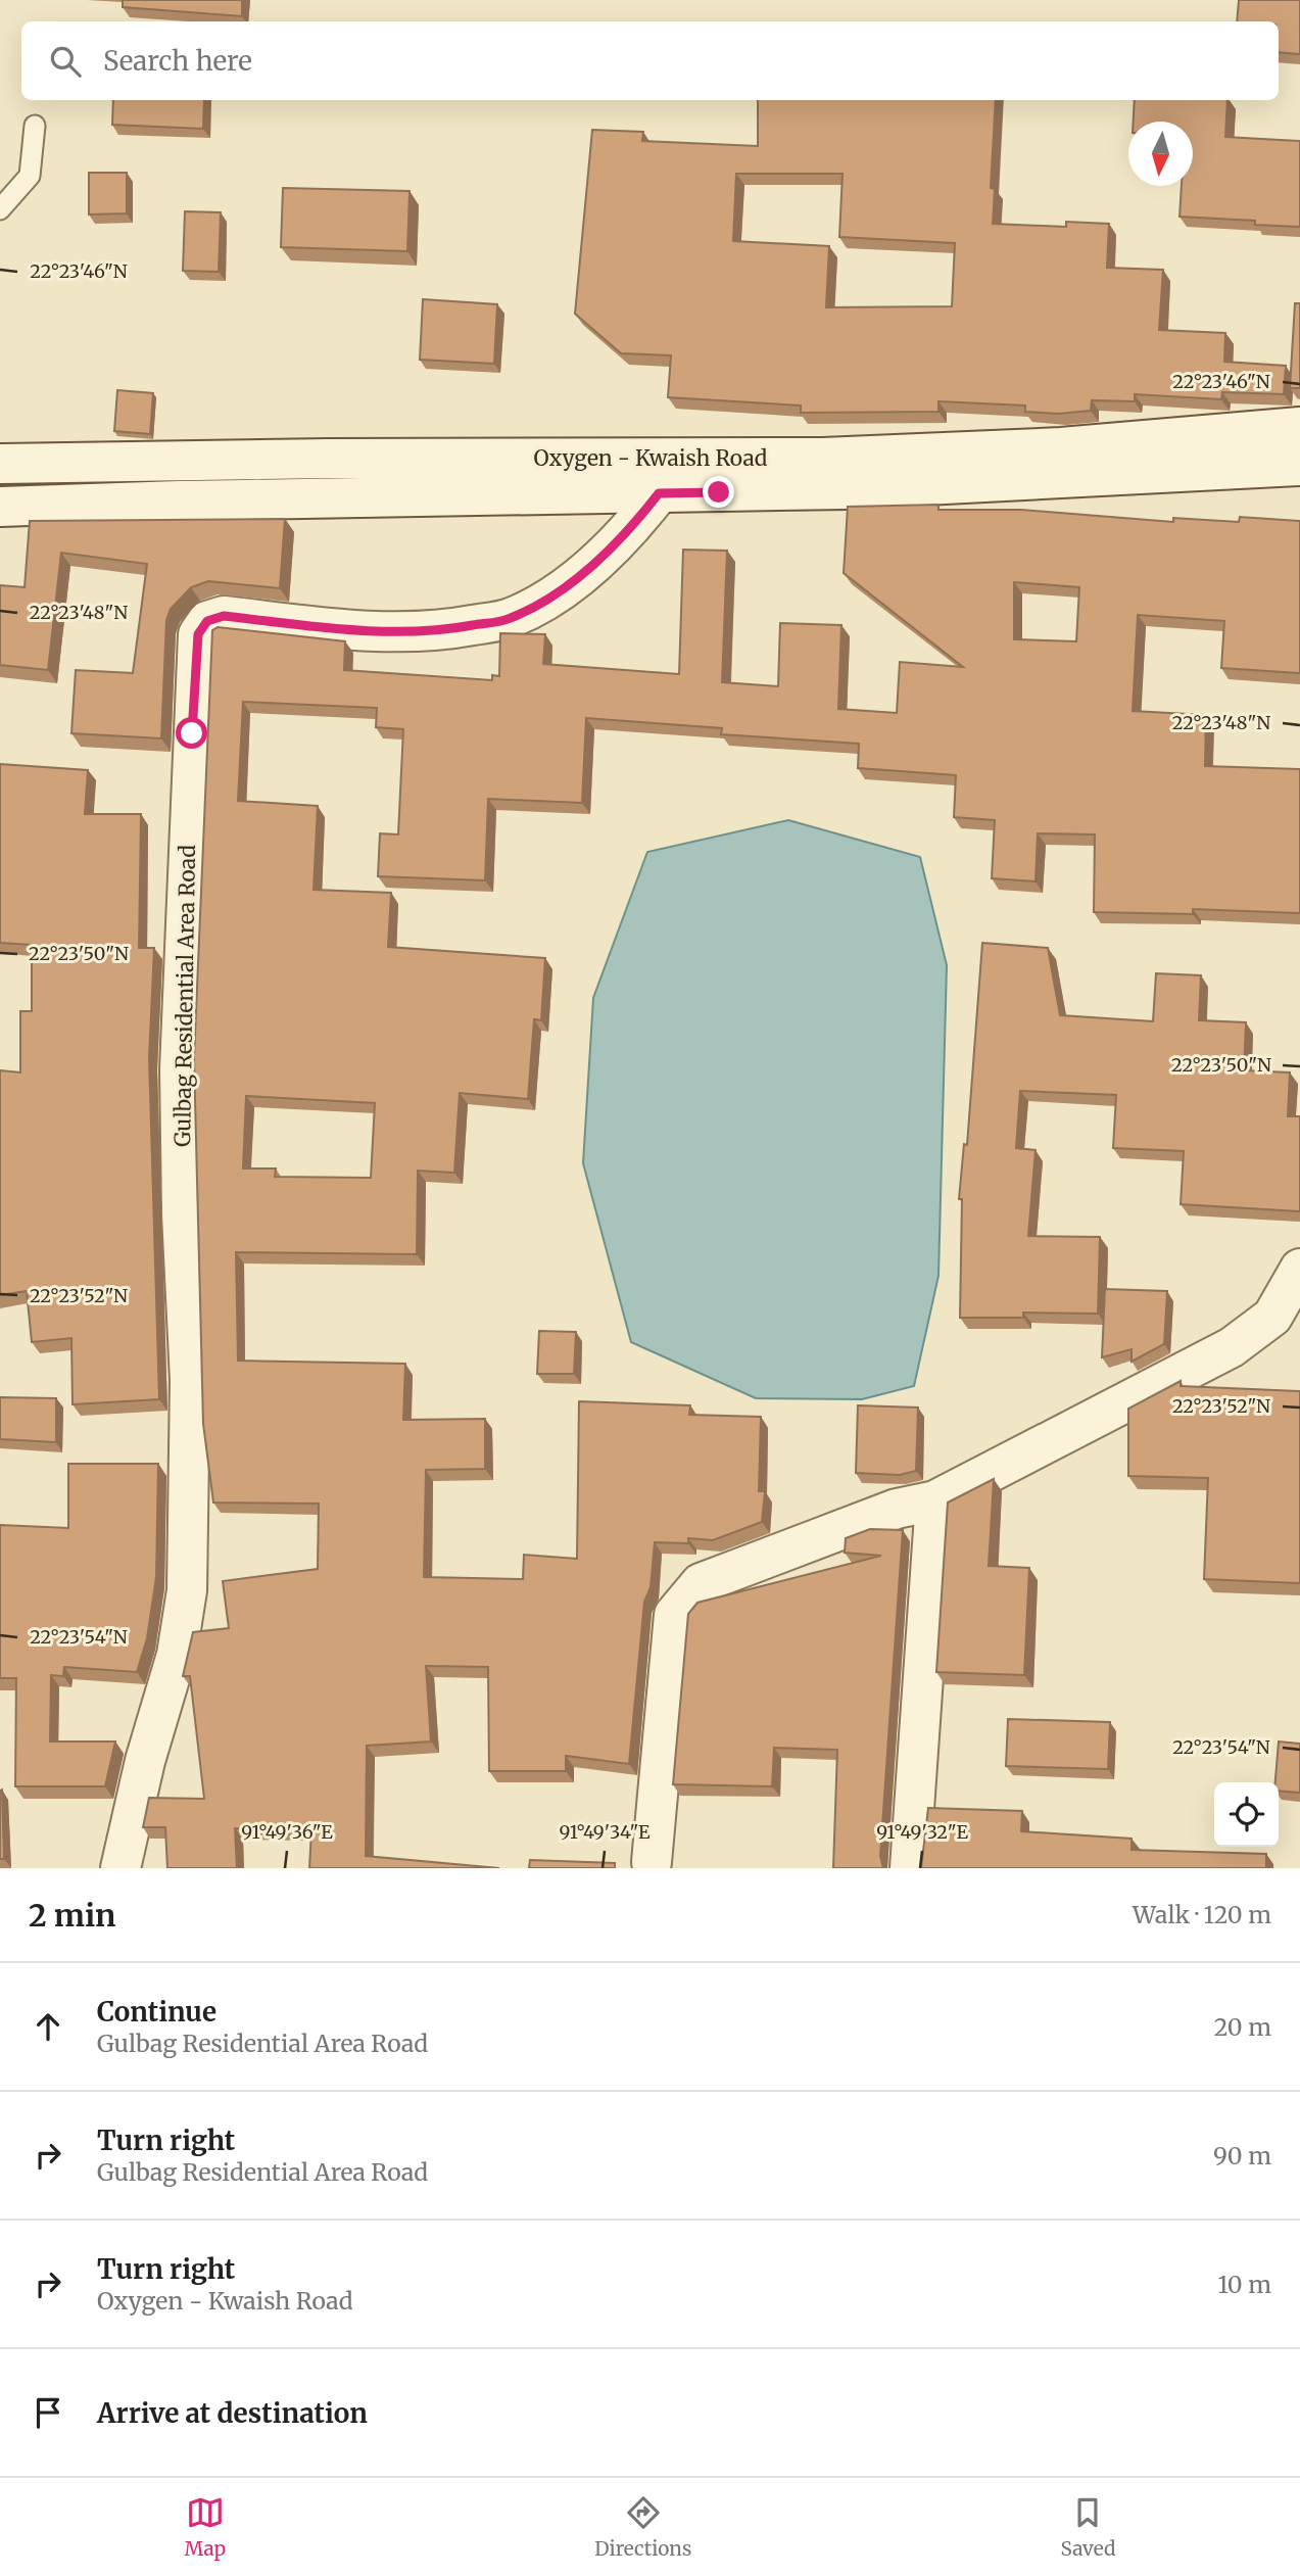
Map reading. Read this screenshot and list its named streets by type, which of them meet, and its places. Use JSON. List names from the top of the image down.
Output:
{
  "streets": {
    "street": ["Oxygen - Kwaish Road", "Gulbag Residential Area Road"]
  },
  "crossings": [
    ["Oxygen - Kwaish Road", "Gulbag Residential Area Road"]
  ],
  "north": "bottom",
  "page": {
    "search": "Search here",
    "heading": ["2 min", "Walk · 120 m"],
    "list": [
      ["Continue", "Gulbag Residential Area Road", "20 m"],
      ["Turn right", "Gulbag Residential Area Road", "90 m"],
      ["Turn right", "Oxygen - Kwaish Road", "10 m"],
      "Arrive at destination"
    ],
    "nav": ["Map", "Directions", "Saved"]
  },
  "coordinates": [
    "22°23'46\"N",
    "22°23'48\"N",
    "22°23'50\"N",
    "22°23'52\"N",
    "22°23'54\"N",
    "91°49'36\"E",
    "91°49'34\"E",
    "91°49'32\"E"
  ]
}
